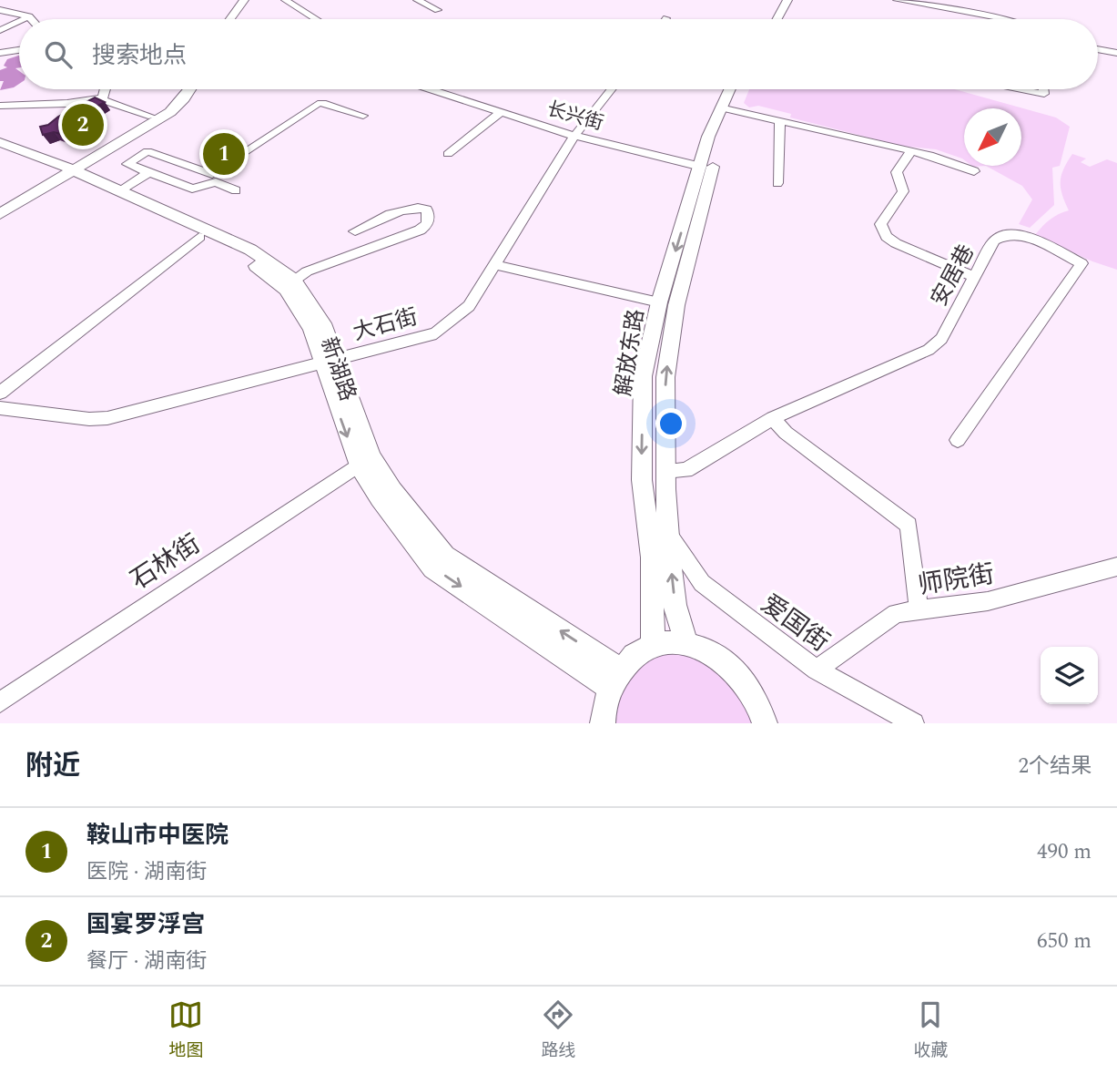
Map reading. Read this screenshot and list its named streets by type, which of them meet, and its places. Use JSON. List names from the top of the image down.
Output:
{
  "streets": {
    "main road": ["解放东路", "新湖路"],
    "street": [
      "长兴街",
      "安居巷",
      "大石街",
      "石林街",
      "师院街",
      "爱国街"
    ]
  },
  "crossings": [
    ["长兴街", "大石街"],
    ["长兴街", "解放东路"],
    ["安居巷", "解放东路"],
    ["大石街", "新湖路"],
    ["解放东路", "爱国街"],
    ["新湖路", "石林街"],
    ["师院街", "爱国街"]
  ],
  "north": "bottom left",
  "page": {
    "search": "搜索地点",
    "pins": ["2", "1"],
    "heading": ["附近", "2个结果"],
    "list": [
      {
        "mark": "1",
        "name": "鞍山市中医院",
        "note": "医院 · 湖南街",
        "value": "490 m"
      },
      {
        "mark": "2",
        "name": "国宴罗浮宫",
        "note": "餐厅 · 湖南街",
        "value": "650 m"
      }
    ],
    "nav": ["地图", "路线", "收藏"]
  }
}
